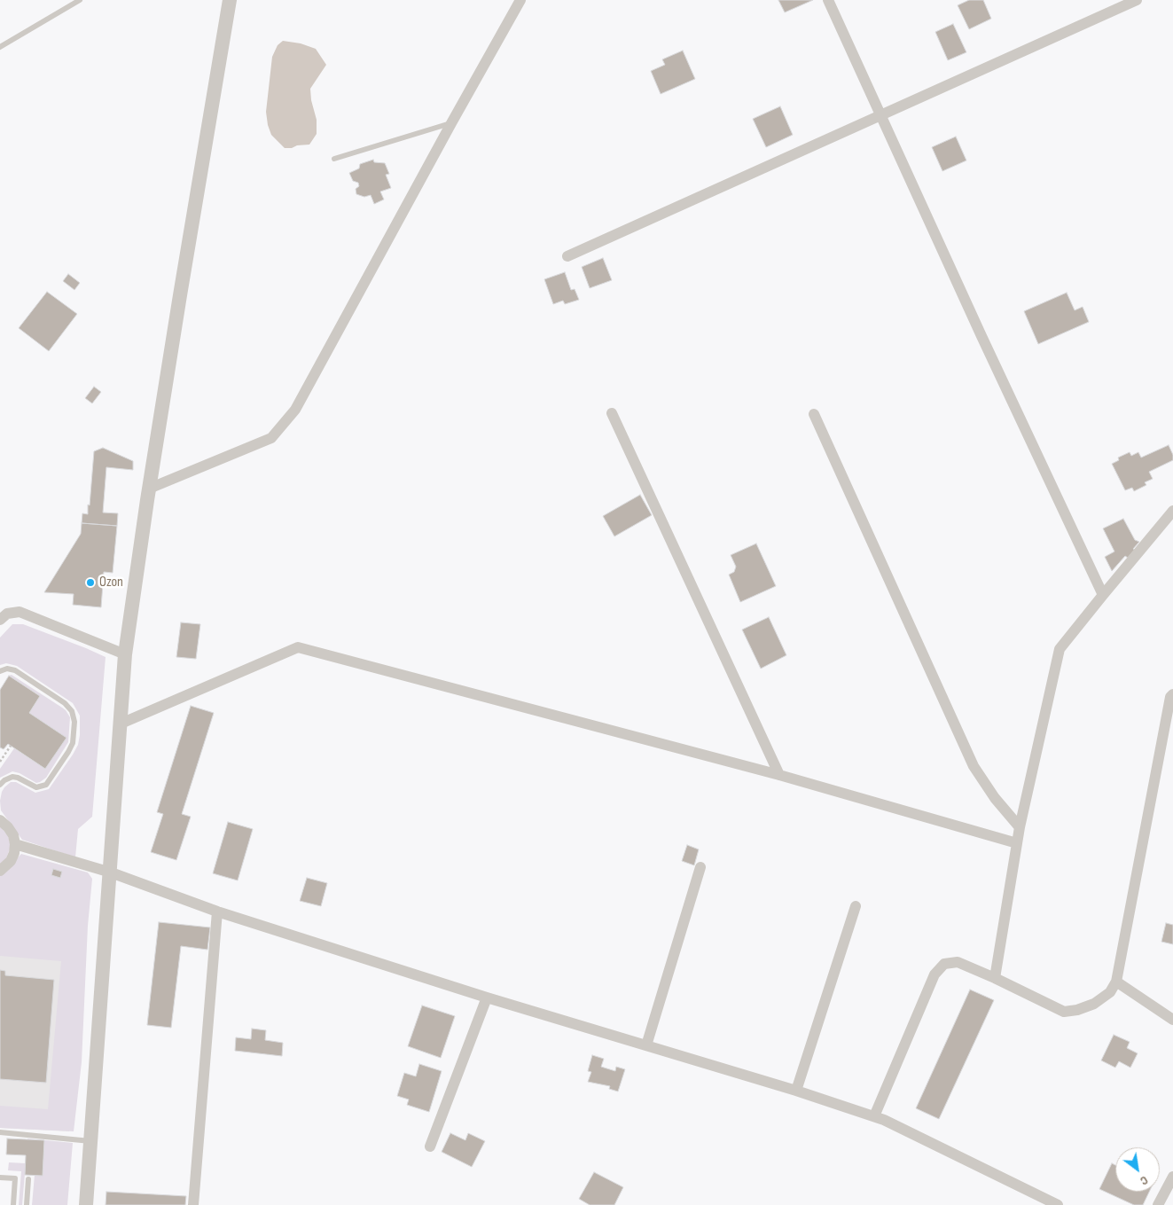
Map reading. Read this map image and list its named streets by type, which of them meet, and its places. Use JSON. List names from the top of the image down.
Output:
{
  "places": ["Ozon"],
  "north": "bottom right"
}
